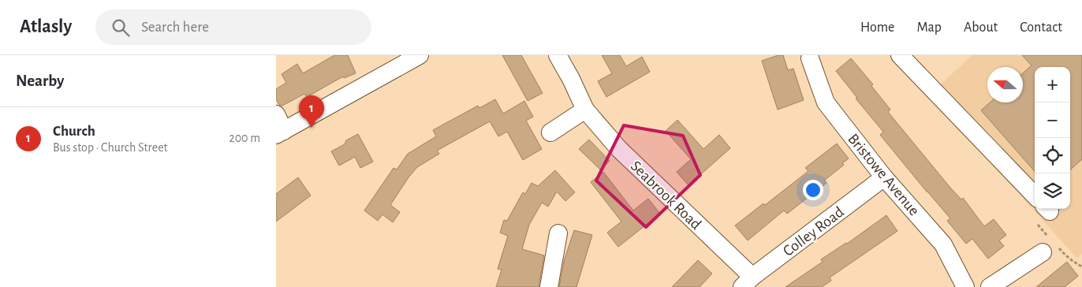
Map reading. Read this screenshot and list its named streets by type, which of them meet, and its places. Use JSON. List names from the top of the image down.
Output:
{
  "streets": {
    "street": ["Bristowe Avenue", "Seabrook Road", "Colley Road"]
  },
  "crossings": [
    ["Bristowe Avenue", "Colley Road"],
    ["Seabrook Road", "Colley Road"]
  ],
  "north": "left",
  "page": {
    "header": "Atlasly",
    "search": "Search here",
    "nav": [
      "Home",
      "Map",
      "About",
      "Contact"
    ],
    "heading": "Nearby",
    "map_buttons": ["+", "−"],
    "pins": "1",
    "list": [
      {
        "mark": "1",
        "name": "Church",
        "note": "Bus stop · Church Street",
        "value": "200 m"
      }
    ]
  }
}
